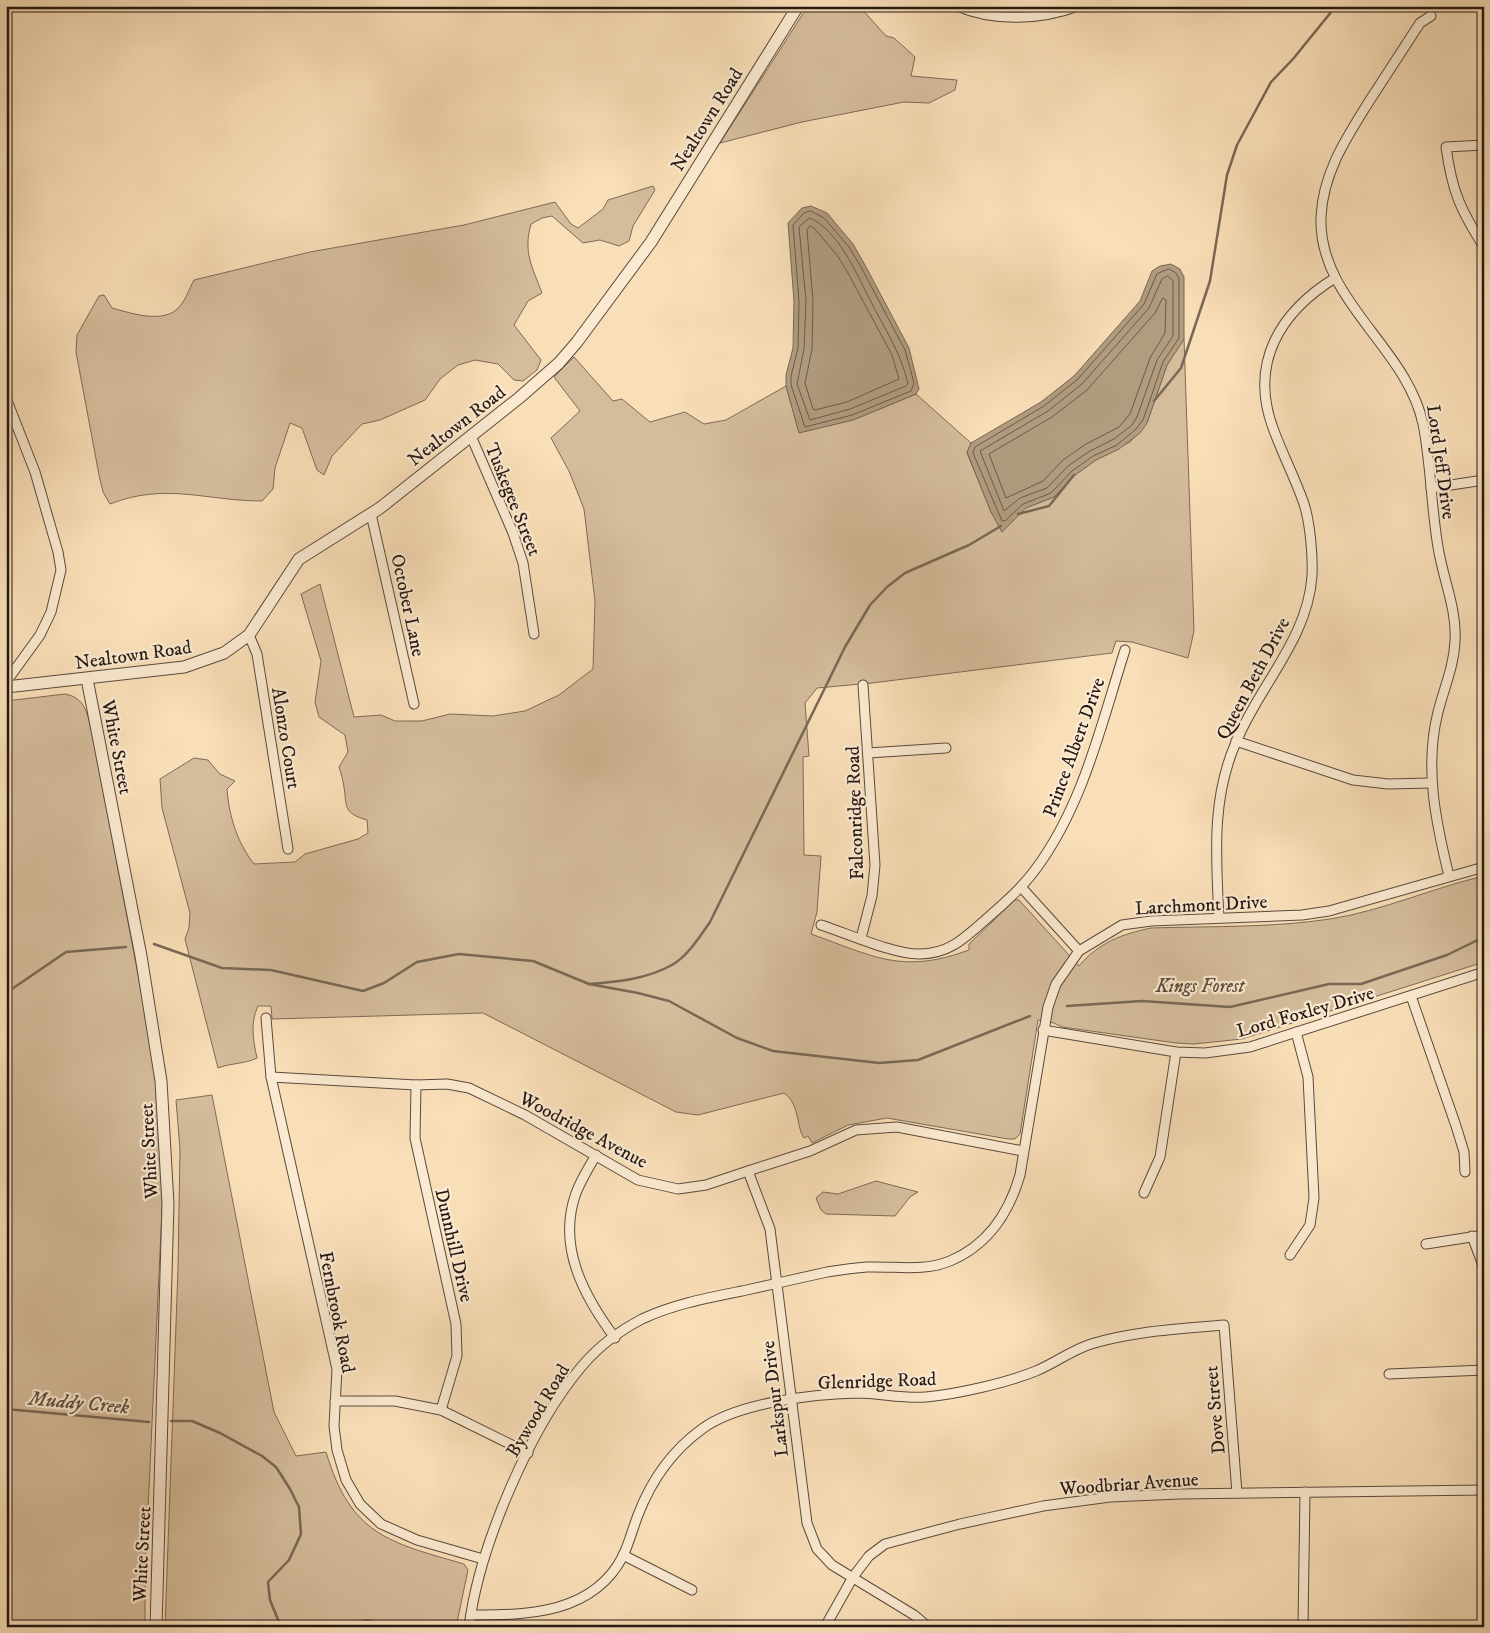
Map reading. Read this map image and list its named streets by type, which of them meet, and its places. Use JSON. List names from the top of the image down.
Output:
{
  "streets": {
    "street": [
      "Nealtown Road",
      "Lord Jeff Drive",
      "Tuskegee Street",
      "October Lane",
      "Queen Beth Drive",
      "Alonzo Court",
      "White Street",
      "Prince Albert Drive",
      "Falconridge Road",
      "Larchmont Drive",
      "Lord Foxley Drive",
      "Woodridge Avenue",
      "Dunnhill Drive",
      "Fernbrook Road",
      "Glenridge Road",
      "Larkspur Drive",
      "Bywood Road",
      "Dove Street",
      "Woodbriar Avenue"
    ]
  },
  "crossings": [
    ["Nealtown Road", "Tuskegee Street"],
    ["Nealtown Road", "October Lane"],
    ["Nealtown Road", "Alonzo Court"],
    ["Nealtown Road", "White Street"],
    ["Lord Jeff Drive", "Queen Beth Drive"],
    ["Lord Jeff Drive", "Larchmont Drive"],
    ["Queen Beth Drive", "Larchmont Drive"],
    ["Prince Albert Drive", "Falconridge Road"],
    ["Larchmont Drive", "Lord Foxley Drive"],
    ["Larchmont Drive", "Woodridge Avenue"],
    ["Larchmont Drive", "Bywood Road"],
    ["Woodridge Avenue", "Dunnhill Drive"],
    ["Woodridge Avenue", "Fernbrook Road"],
    ["Woodridge Avenue", "Larkspur Drive"],
    ["Fernbrook Road", "Bywood Road"],
    ["Glenridge Road", "Larkspur Drive"],
    ["Glenridge Road", "Bywood Road"],
    ["Glenridge Road", "Dove Street"],
    ["Larkspur Drive", "Bywood Road"],
    ["Larkspur Drive", "Woodbriar Avenue"],
    ["Dove Street", "Woodbriar Avenue"]
  ],
  "water": ["Muddy Creek"],
  "parks": ["Kings Forest"]
}
